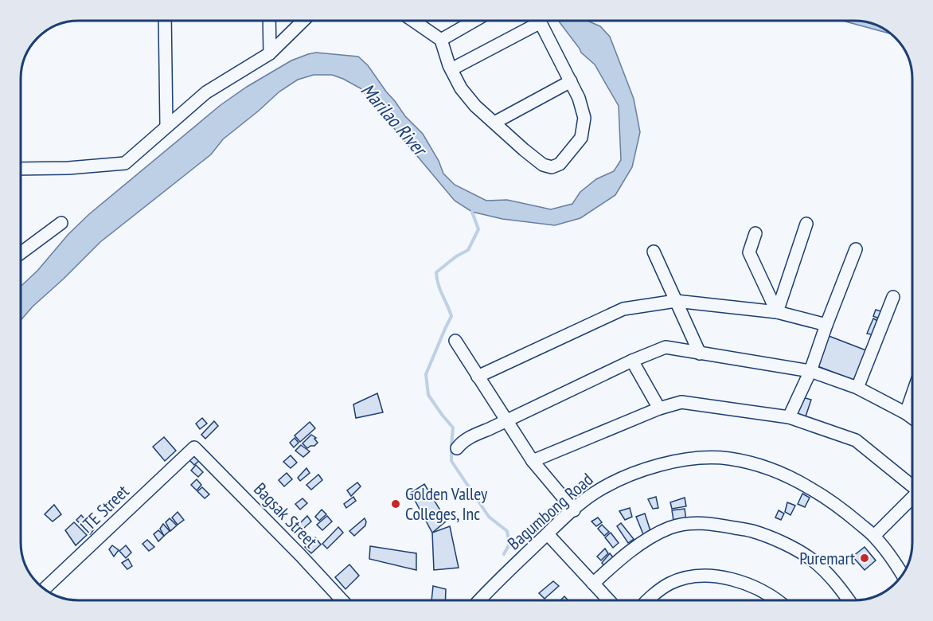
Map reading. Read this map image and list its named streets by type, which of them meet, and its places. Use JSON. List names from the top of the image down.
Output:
{
  "streets": {
    "street": ["ITE Street", "Bagumbong Road", "Bagsak Street"]
  },
  "crossings": [
    ["ITE Street", "Bagsak Street"]
  ],
  "water": ["Marilao River"],
  "places": ["Golden Valley Colleges, Inc", "Puremart"]
}
